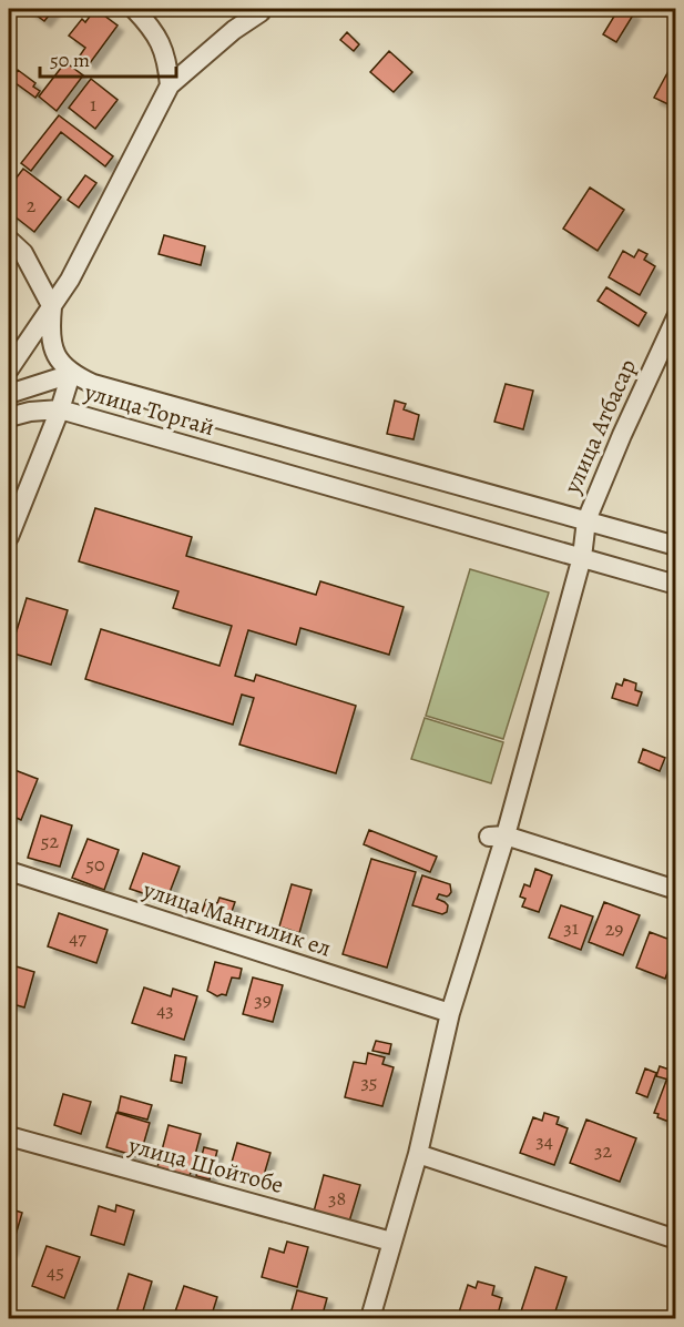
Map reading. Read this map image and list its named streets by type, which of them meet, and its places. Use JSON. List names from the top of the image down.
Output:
{
  "streets": {
    "street": [
      "улица Торгай",
      "улица Атбасар",
      "улица Мангилик ел",
      "улица Шойтобе"
    ]
  },
  "crossings": [
    ["улица Торгай", "улица Атбасар"],
    ["улица Атбасар", "улица Мангилик ел"],
    ["улица Атбасар", "улица Шойтобе"]
  ],
  "house_numbers": [
    "1",
    "2",
    "52",
    "50",
    "31",
    "29",
    "47",
    "39",
    "43",
    "35",
    "34",
    "32",
    "38",
    "45"
  ],
  "scale_bar": "50 m"
}
